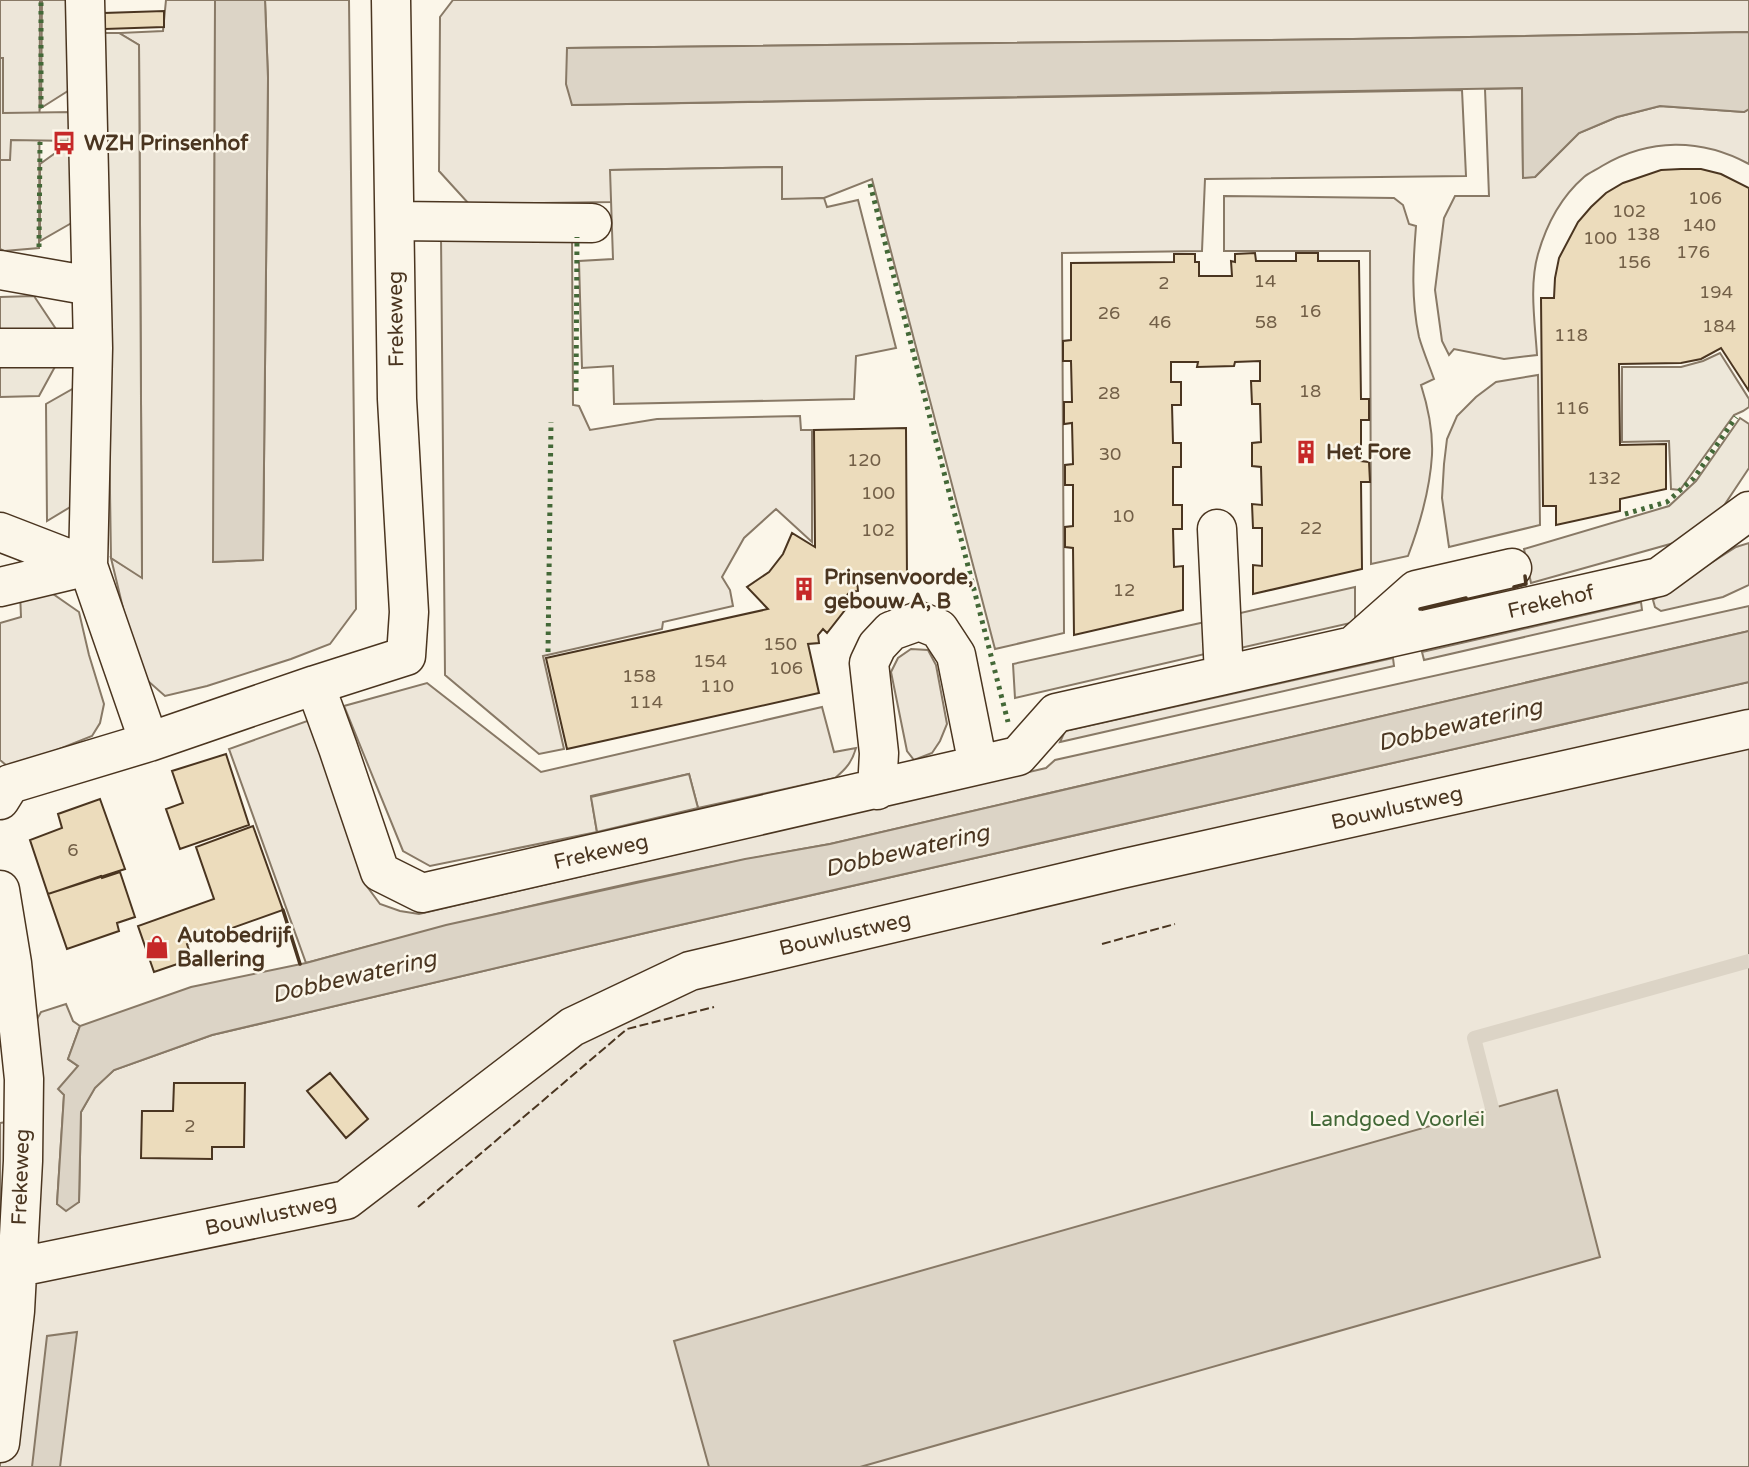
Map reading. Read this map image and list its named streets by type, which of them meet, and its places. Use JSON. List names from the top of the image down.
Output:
{
  "streets": {
    "street": ["Frekeweg", "Frekehof", "Bouwlustweg"]
  },
  "crossings": [
    ["Frekeweg", "Frekehof"],
    ["Frekeweg", "Bouwlustweg"]
  ],
  "water": ["Dobbewatering"],
  "parks": ["Landgoed Voorlei"],
  "places": {
    "bus stop": ["WZH Prinsenhof"],
    "building": ["Het Fore", "Prinsenvoorde, gebouw A, B"],
    "shop": ["Autobedrijf Ballering"]
  },
  "house_numbers": [
    "106",
    "102",
    "140",
    "138",
    "100",
    "176",
    "156",
    "14",
    "2",
    "194",
    "16",
    "26",
    "46",
    "58",
    "184",
    "118",
    "18",
    "28",
    "116",
    "30",
    "120",
    "132",
    "100",
    "10",
    "22",
    "102",
    "12",
    "150",
    "154",
    "106",
    "158",
    "110",
    "114",
    "6",
    "2"
  ]
}
